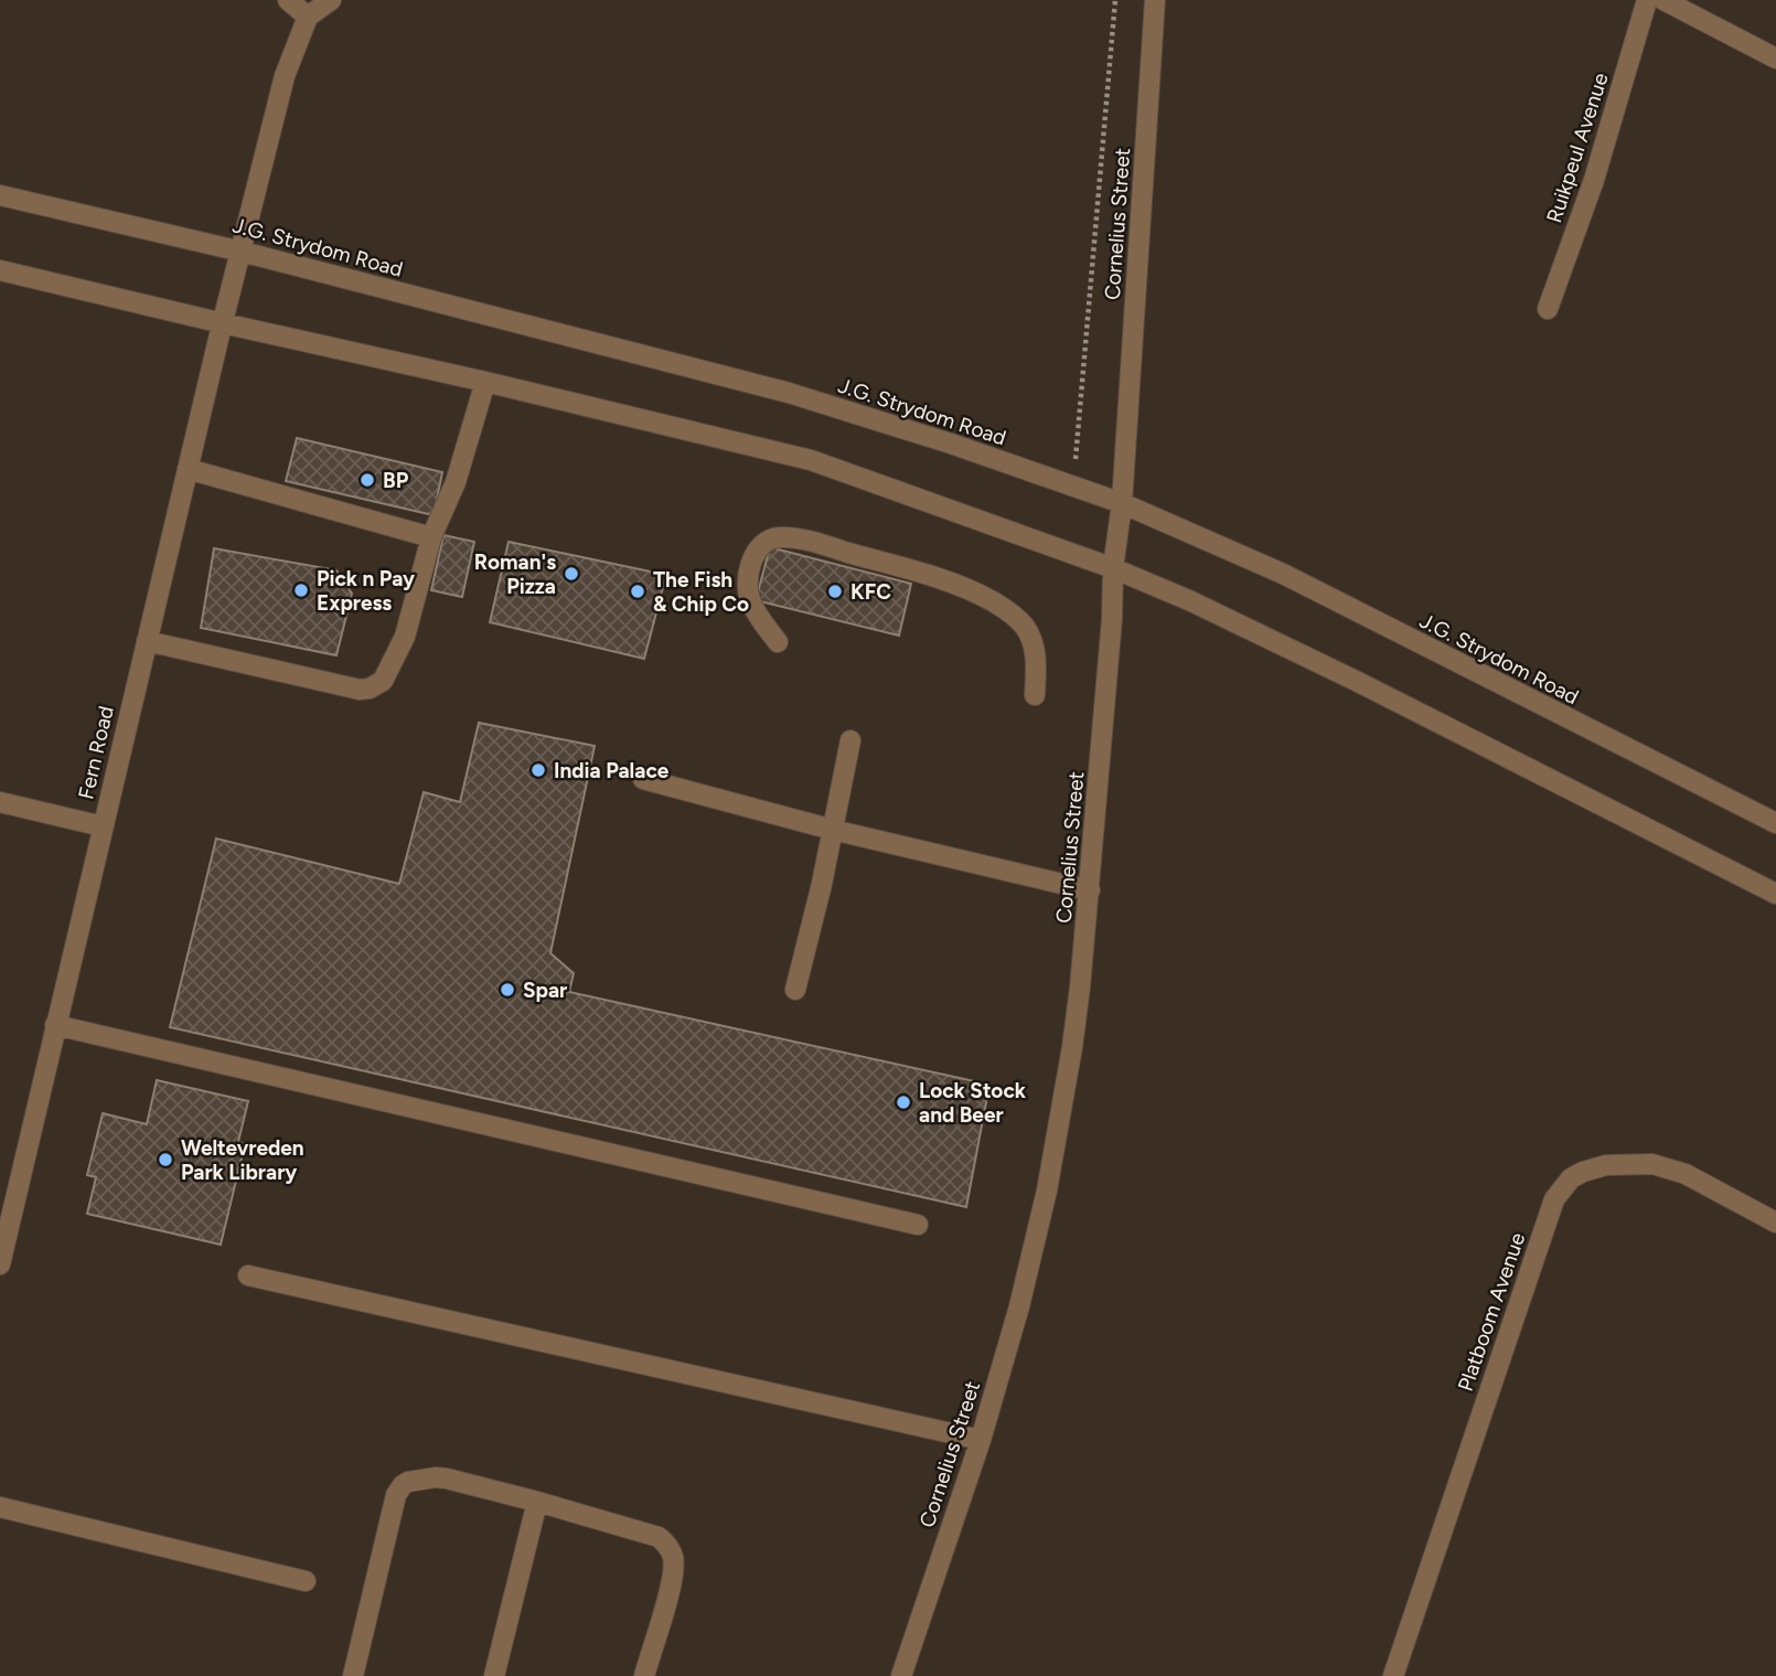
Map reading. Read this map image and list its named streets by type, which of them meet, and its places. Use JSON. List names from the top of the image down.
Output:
{
  "streets": {
    "street": [
      "Ruikpeul Avenue",
      "Cornelius Street",
      "J.G. Strydom Road",
      "Fern Road",
      "Platboom Avenue"
    ]
  },
  "crossings": [
    ["Cornelius Street", "J.G. Strydom Road"],
    ["J.G. Strydom Road", "Fern Road"]
  ],
  "places": [
    "BP",
    "Roman's Pizza",
    "Pick n Pay Express",
    "The Fish & Chip Co",
    "KFC",
    "India Palace",
    "Spar",
    "Lock Stock and Beer",
    "Weltevreden Park Library"
  ]
}
